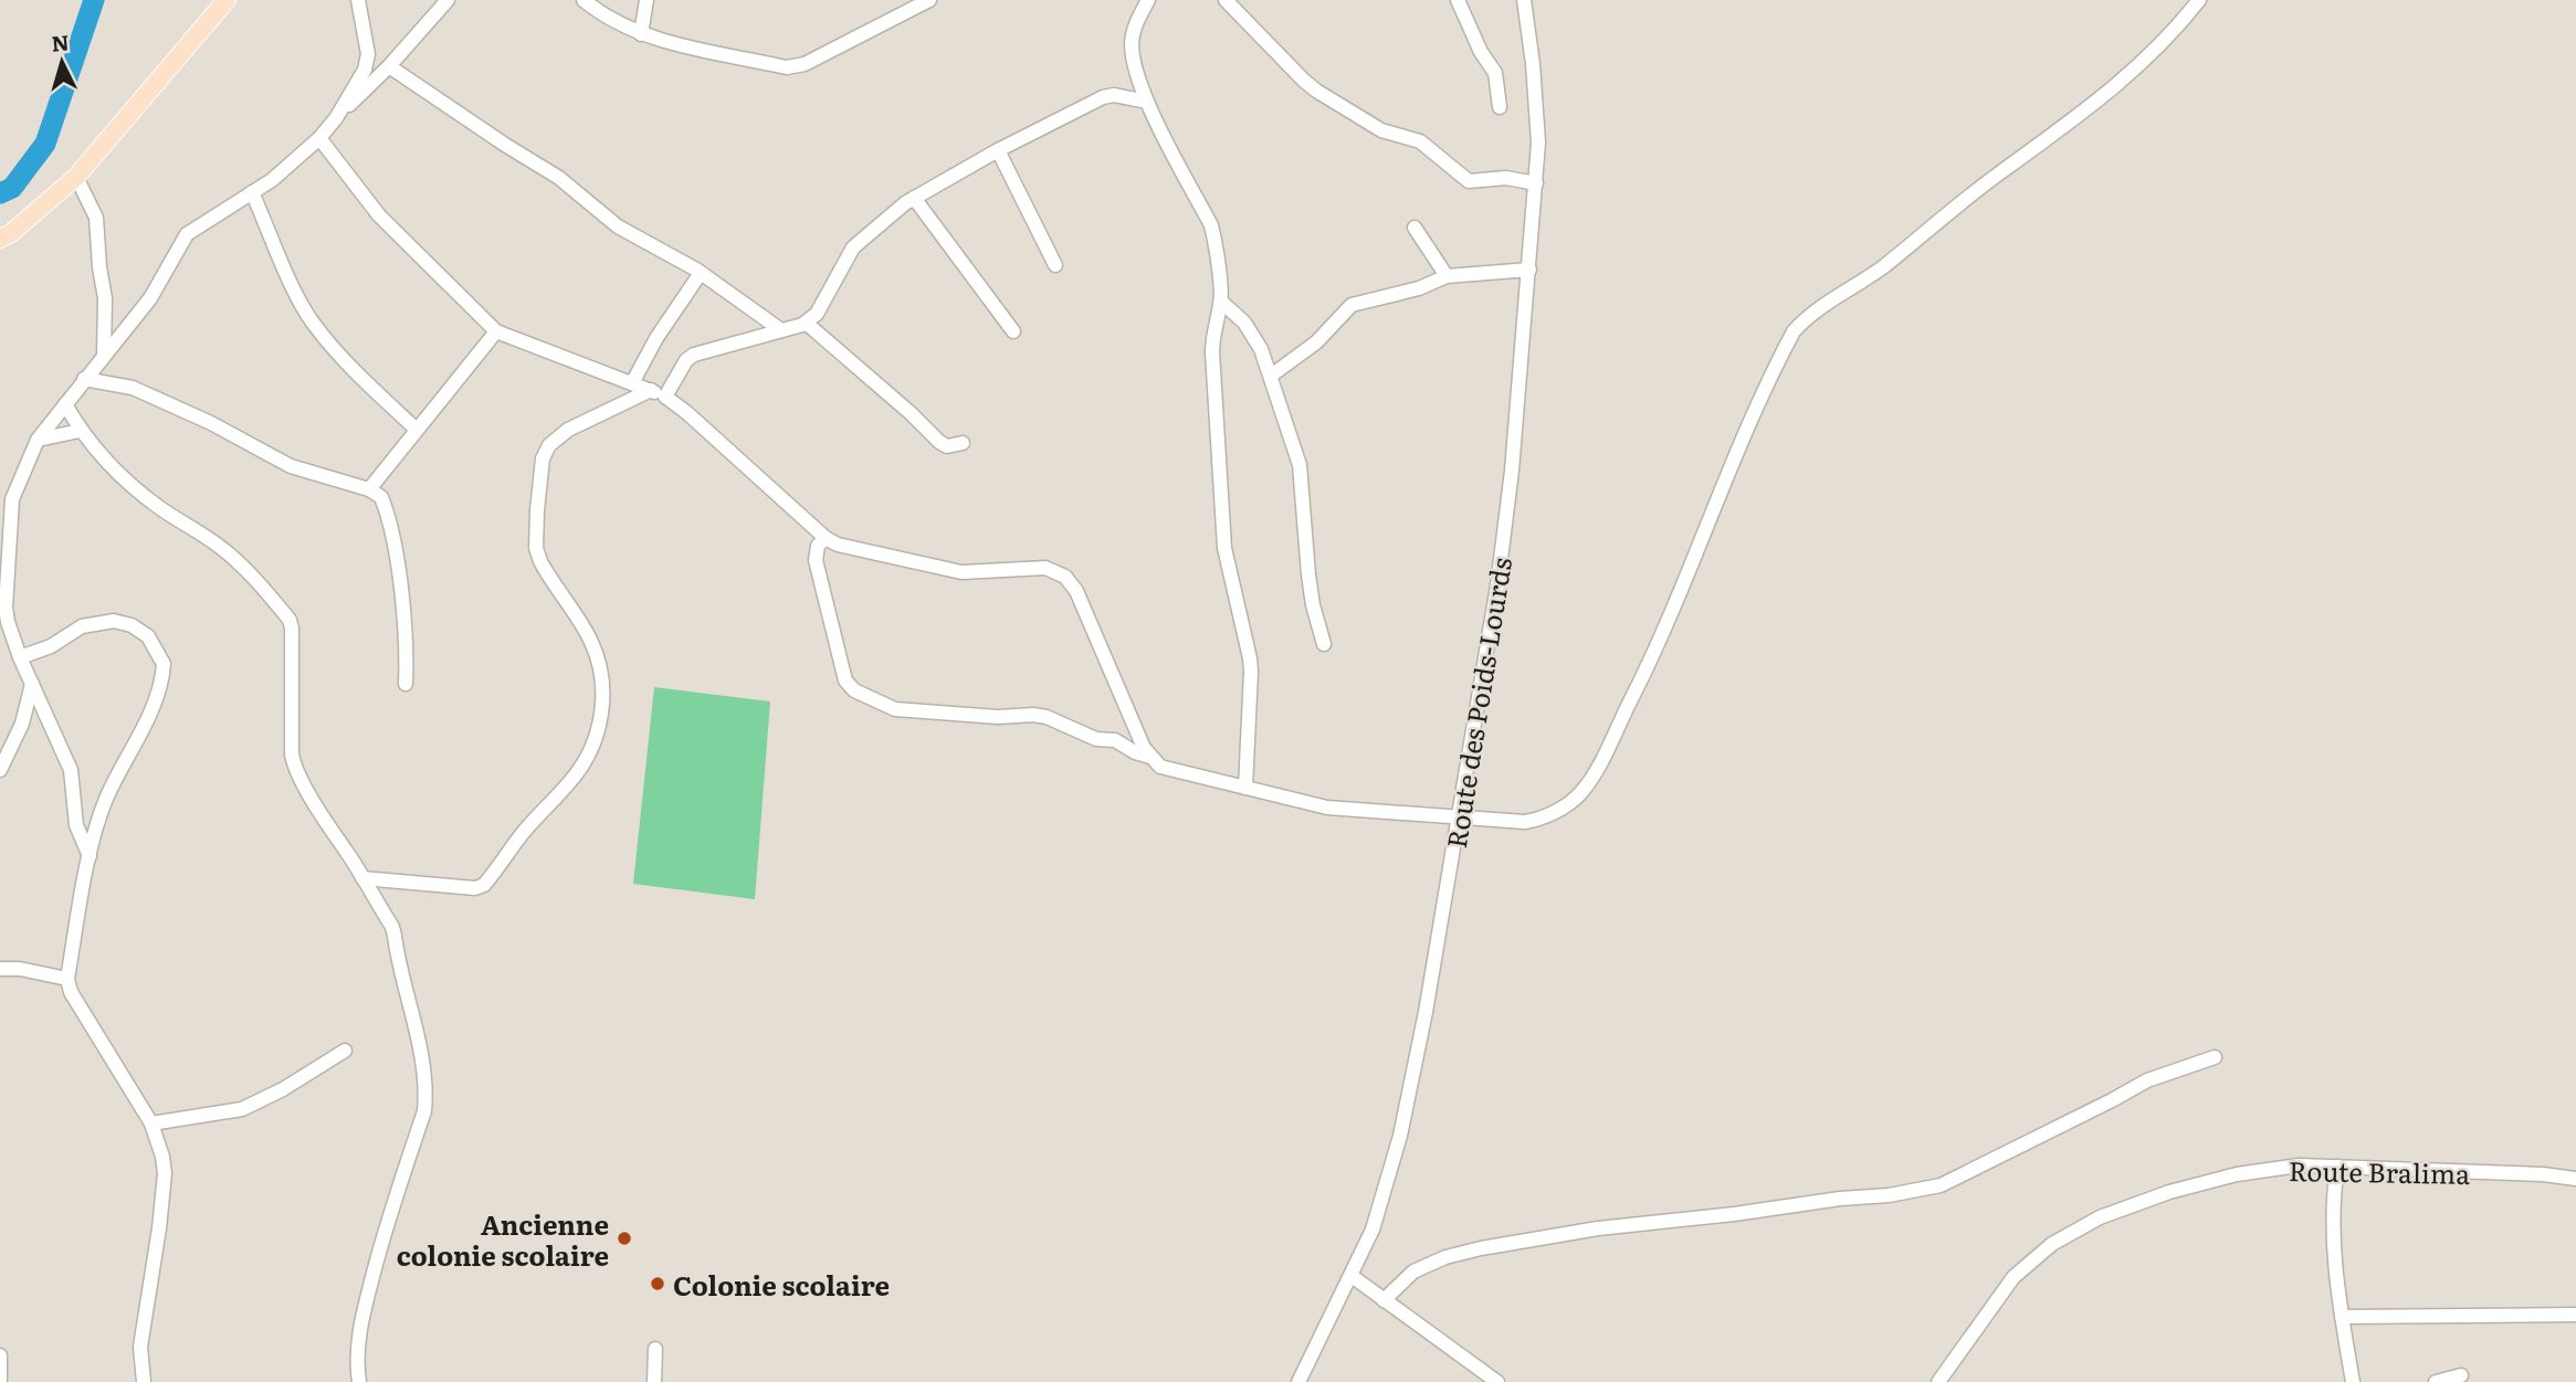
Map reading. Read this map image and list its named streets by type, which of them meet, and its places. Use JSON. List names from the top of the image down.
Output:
{
  "streets": {
    "street": ["Route des Poids-Lourds", "Route Bralima"]
  },
  "places": ["Ancienne colonie scolaire", "Colonie scolaire"],
  "north": "top"
}
